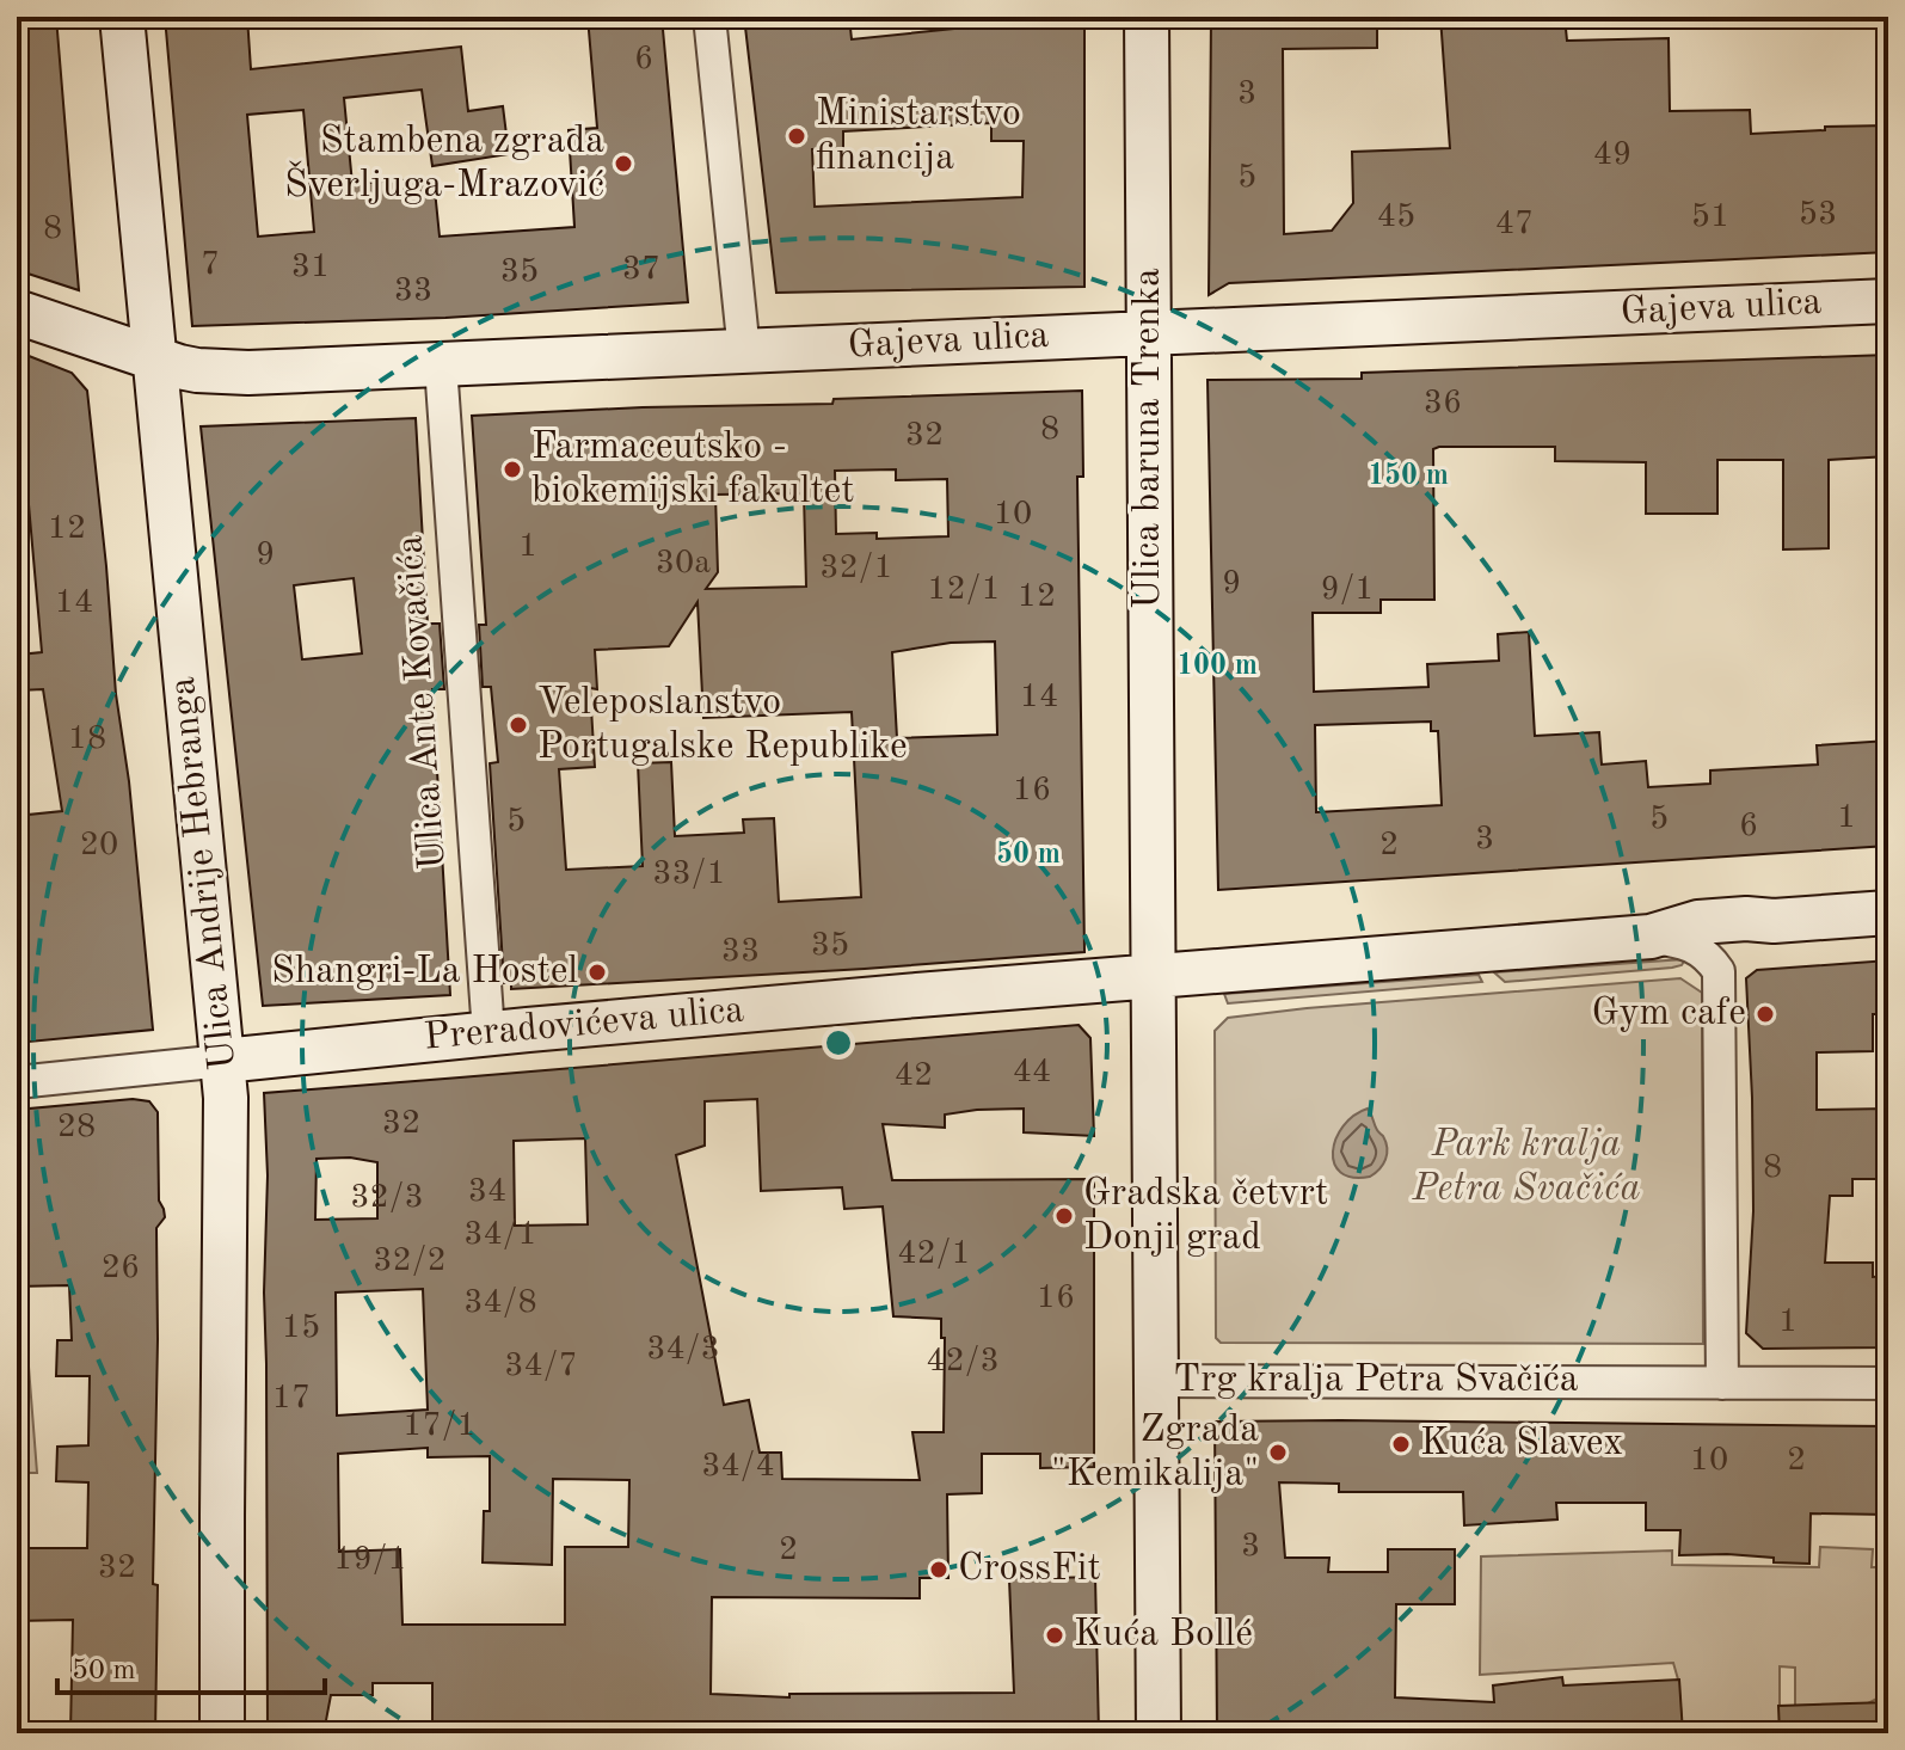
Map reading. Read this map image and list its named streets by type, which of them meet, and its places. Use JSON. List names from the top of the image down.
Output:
{
  "streets": {
    "street": [
      "Gajeva ulica",
      "Ulica baruna Trenka",
      "Ulica Ante Kovačića",
      "Ulica Andrije Hebranga",
      "Preradovićeva ulica",
      "Trg kralja Petra Svačića"
    ]
  },
  "crossings": [
    ["Gajeva ulica", "Ulica baruna Trenka"],
    ["Gajeva ulica", "Ulica Ante Kovačića"],
    ["Gajeva ulica", "Ulica Andrije Hebranga"],
    ["Ulica baruna Trenka", "Preradovićeva ulica"],
    ["Ulica baruna Trenka", "Trg kralja Petra Svačića"],
    ["Ulica Ante Kovačića", "Preradovićeva ulica"],
    ["Ulica Andrije Hebranga", "Preradovićeva ulica"],
    ["Preradovićeva ulica", "Trg kralja Petra Svačića"]
  ],
  "parks": ["Park kralja Petra Svačića"],
  "places": [
    "Ministarstvo financija",
    "Stambena zgrada Šverljuga-Mrazović",
    "Farmaceutsko - biokemijski fakultet",
    "Veleposlanstvo Portugalske Republike",
    "Shangri-La Hostel",
    "Gym cafe",
    "Gradska četvrt Donji grad",
    "Kuća Slavex",
    "Zgrada \"Kemikalija\"",
    "CrossFit",
    "Kuća Bollé"
  ],
  "house_numbers": [
    "6",
    "3",
    "49",
    "5",
    "53",
    "45",
    "51",
    "47",
    "8",
    "7",
    "31",
    "37",
    "35",
    "33",
    "36",
    "8",
    "32",
    "10",
    "12",
    "1",
    "9",
    "30a",
    "32/1",
    "9",
    "12/1",
    "9/1",
    "12",
    "14",
    "14",
    "18",
    "16",
    "1",
    "5",
    "5",
    "6",
    "3",
    "20",
    "2",
    "33/1",
    "35",
    "33",
    "44",
    "42",
    "32",
    "28",
    "8",
    "34",
    "32/3",
    "34/1",
    "42/1",
    "32/2",
    "26",
    "16",
    "34/8",
    "1",
    "15",
    "34/3",
    "42/3",
    "34/7",
    "17",
    "17/1",
    "10",
    "2",
    "34/4",
    "3",
    "2",
    "19/1",
    "32"
  ],
  "scale_bar": "50 m",
  "rings": ["150 m", "100 m", "50 m"]
}
